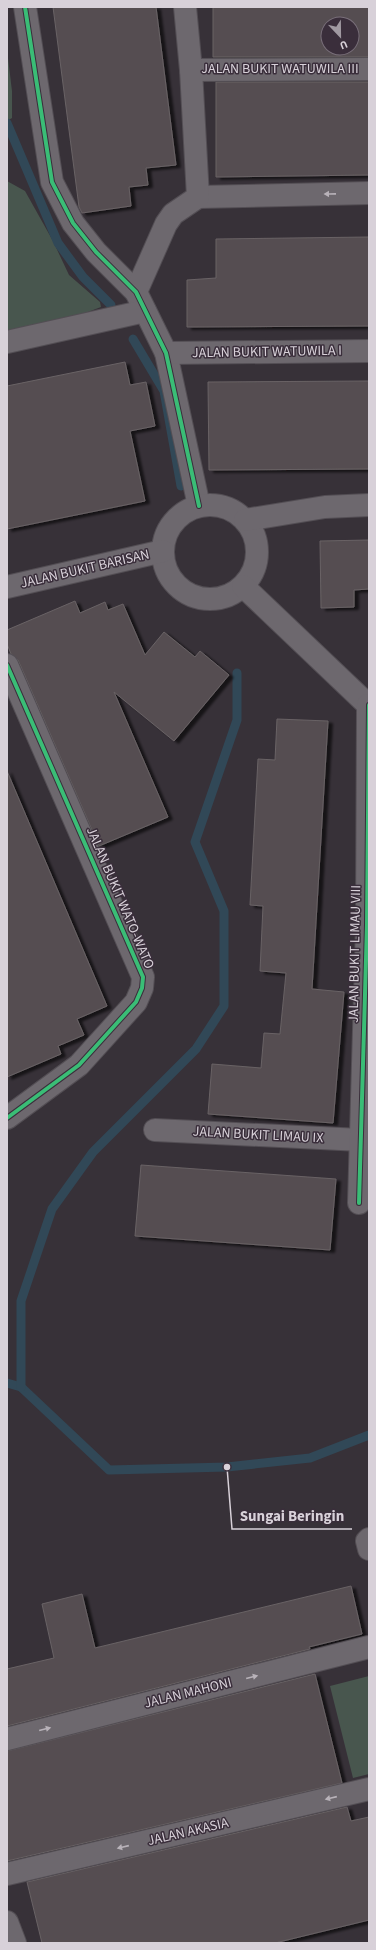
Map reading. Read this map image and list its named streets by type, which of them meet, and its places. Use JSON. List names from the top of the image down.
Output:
{
  "streets": {
    "street": [
      "JALAN BUKIT WATUWILA III",
      "JALAN BUKIT WATUWILA I",
      "JALAN BUKIT BARISAN",
      "JALAN BUKIT WATO-WATO",
      "JALAN BUKIT LIMAU VIII",
      "JALAN BUKIT LIMAU IX",
      "JALAN MAHONI",
      "JALAN AKASIA"
    ]
  },
  "crossings": [
    ["JALAN BUKIT LIMAU VIII", "JALAN BUKIT LIMAU IX"]
  ],
  "one_way": ["JALAN MAHONI", "JALAN AKASIA"],
  "places": ["Sungai Beringin"],
  "north": "bottom"
}
